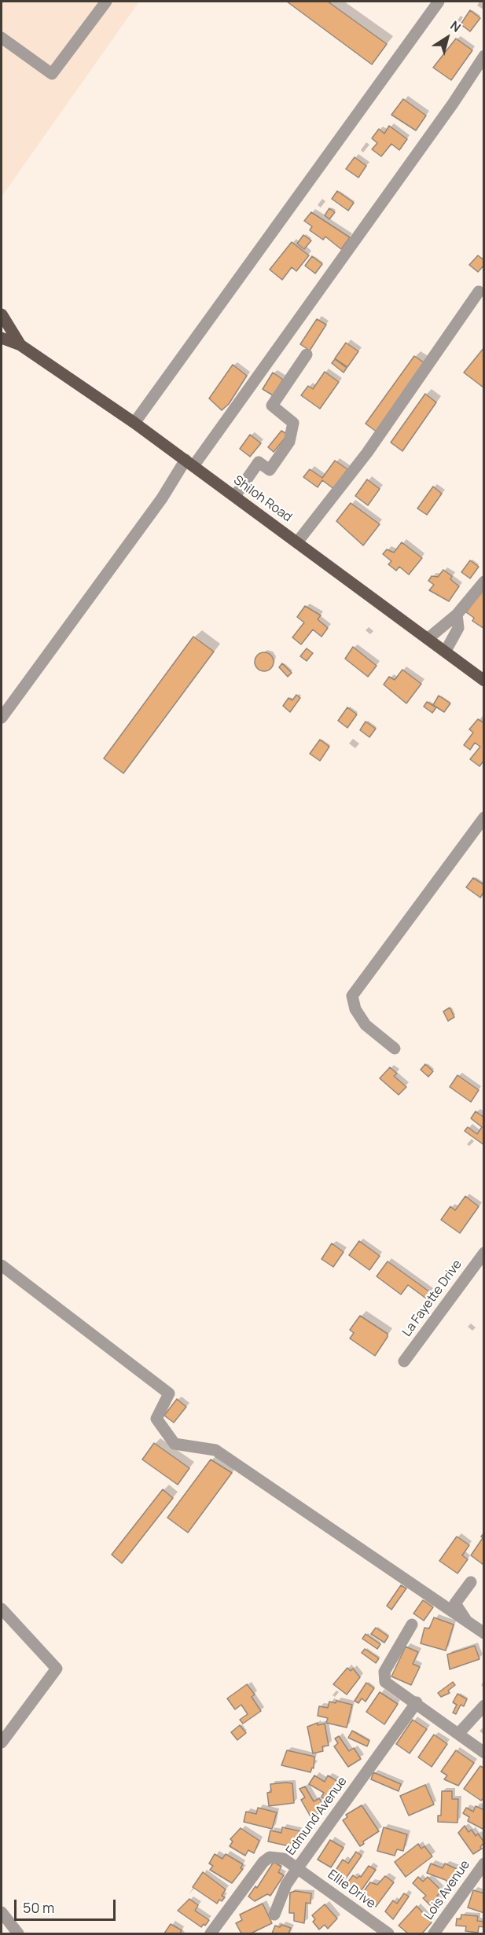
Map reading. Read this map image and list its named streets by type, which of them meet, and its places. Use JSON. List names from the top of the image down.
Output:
{
  "streets": {
    "main road": ["Shiloh Road"],
    "street": [
      "La Fayette Drive",
      "Edmund Avenue",
      "Ellie Drive",
      "Lois Avenue"
    ]
  },
  "crossings": [
    ["Edmund Avenue", "Ellie Drive"]
  ],
  "scale_bar": "50 m",
  "north": "top right"
}
